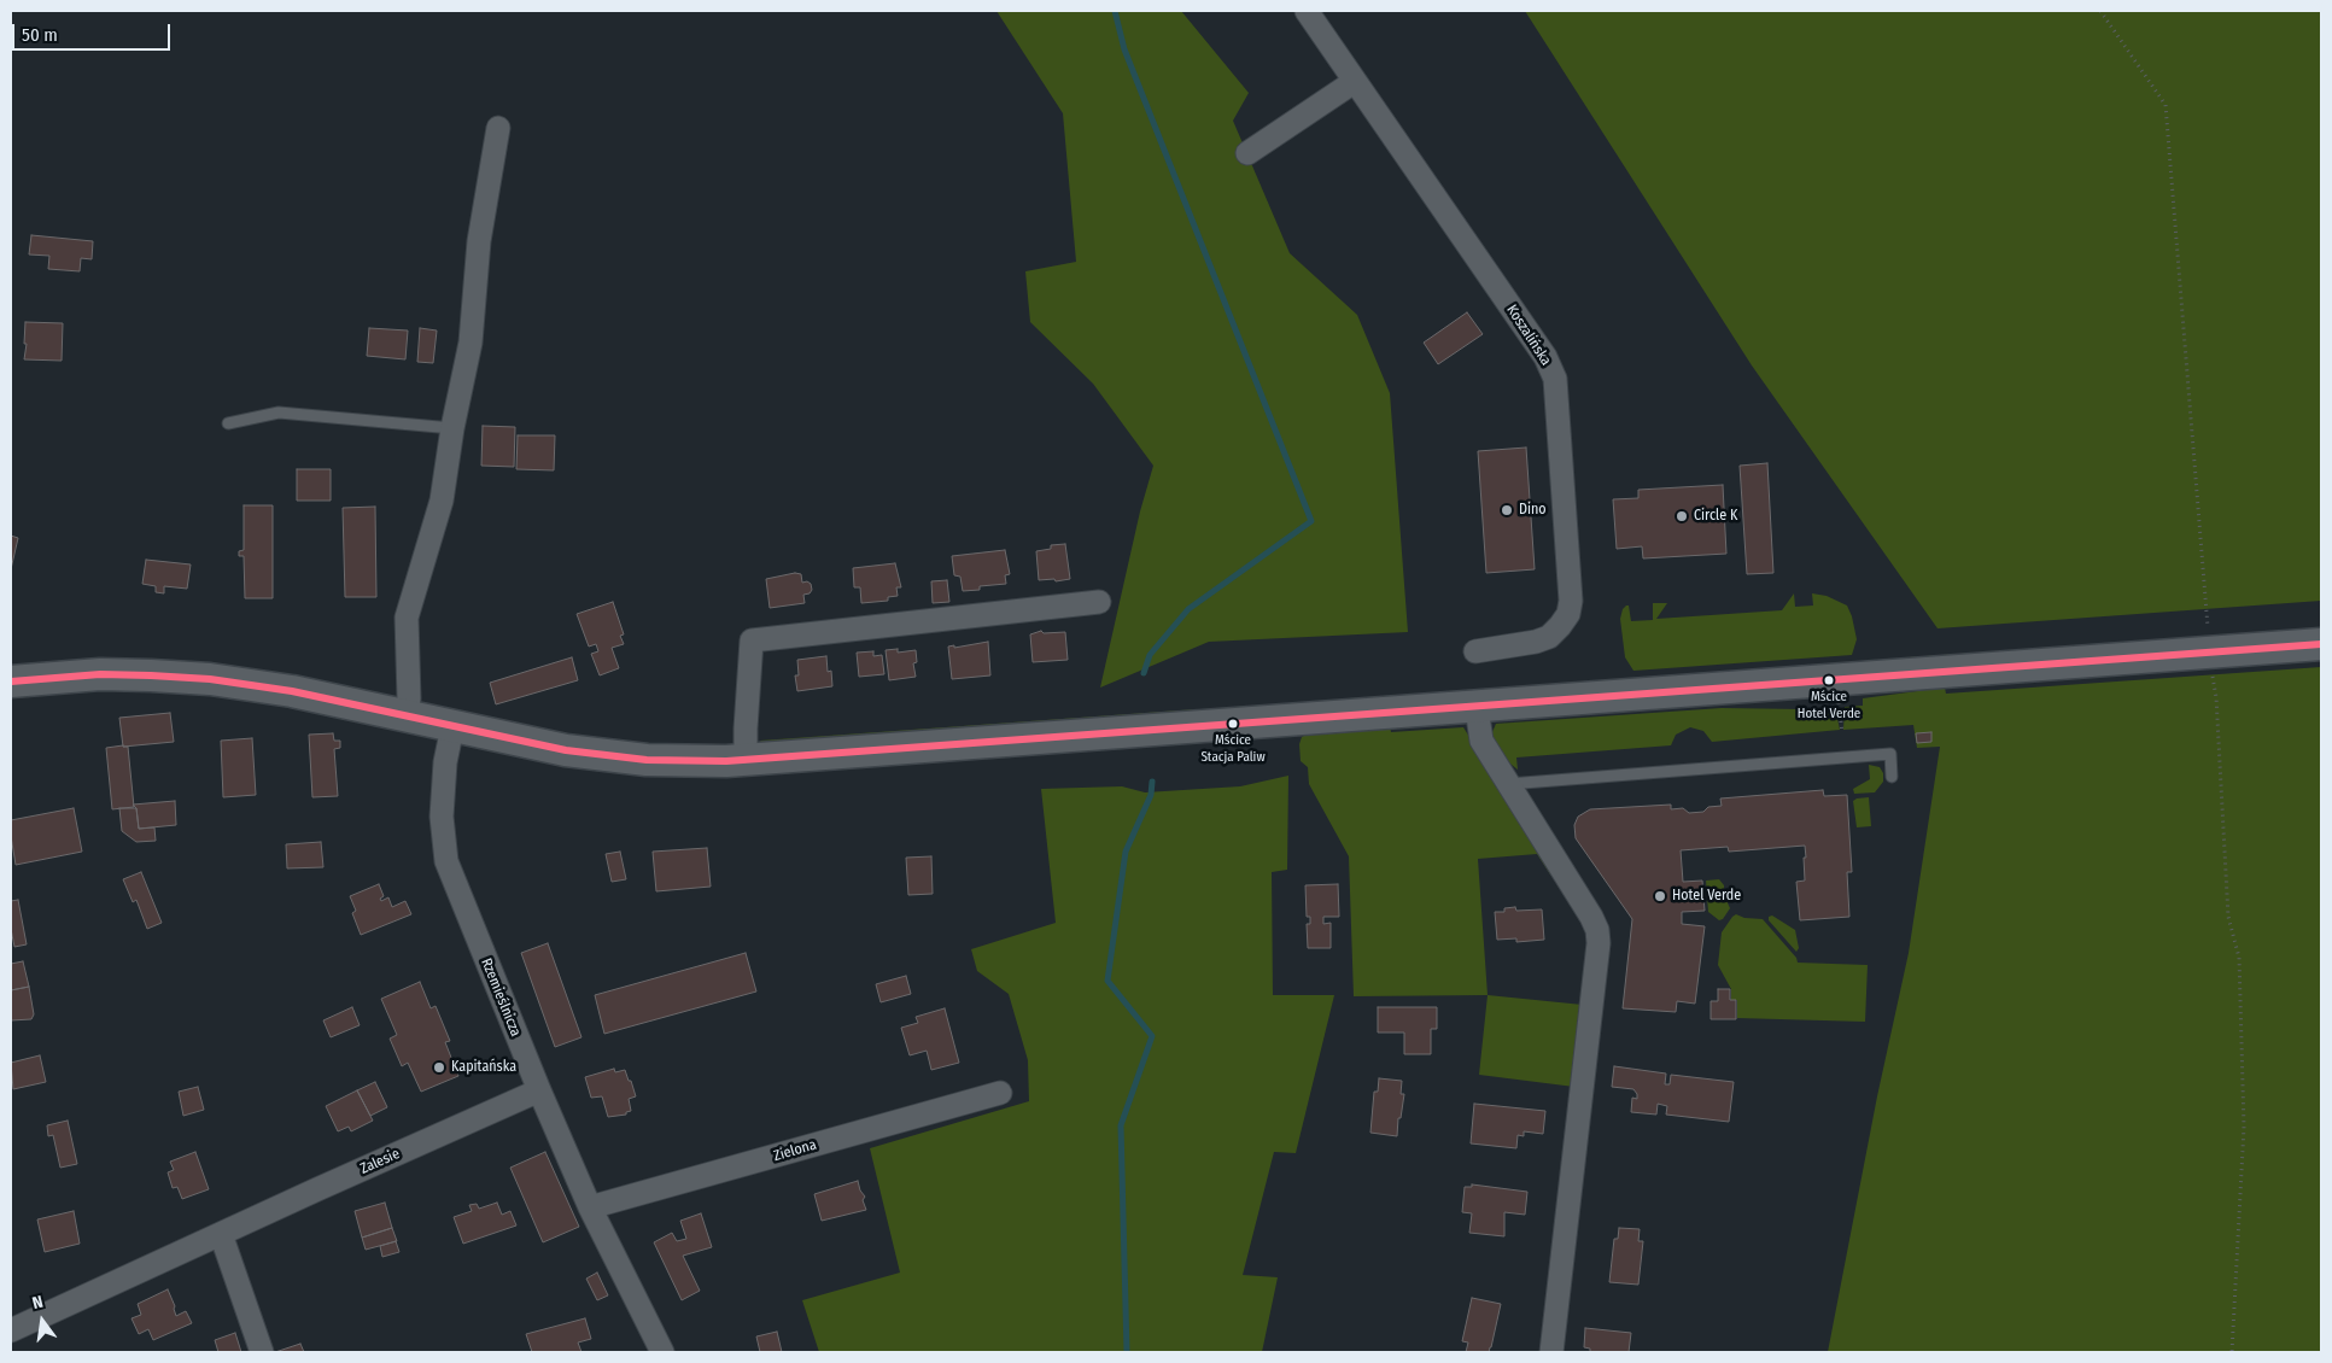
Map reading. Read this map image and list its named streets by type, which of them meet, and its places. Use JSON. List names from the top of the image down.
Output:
{
  "streets": {
    "street": [
      "Koszalińska",
      "Rzemieślnicza",
      "Zielona",
      "Zalesie"
    ]
  },
  "crossings": [
    ["Rzemieślnicza", "Zielona"],
    ["Rzemieślnicza", "Zalesie"]
  ],
  "places": [
    "Dino",
    "Circle K",
    "Mścice Hotel Verde",
    "Mścice Stacja Paliw",
    "Hotel Verde",
    "Kapitańska"
  ],
  "scale_bar": "50 m",
  "north": "top"
}
